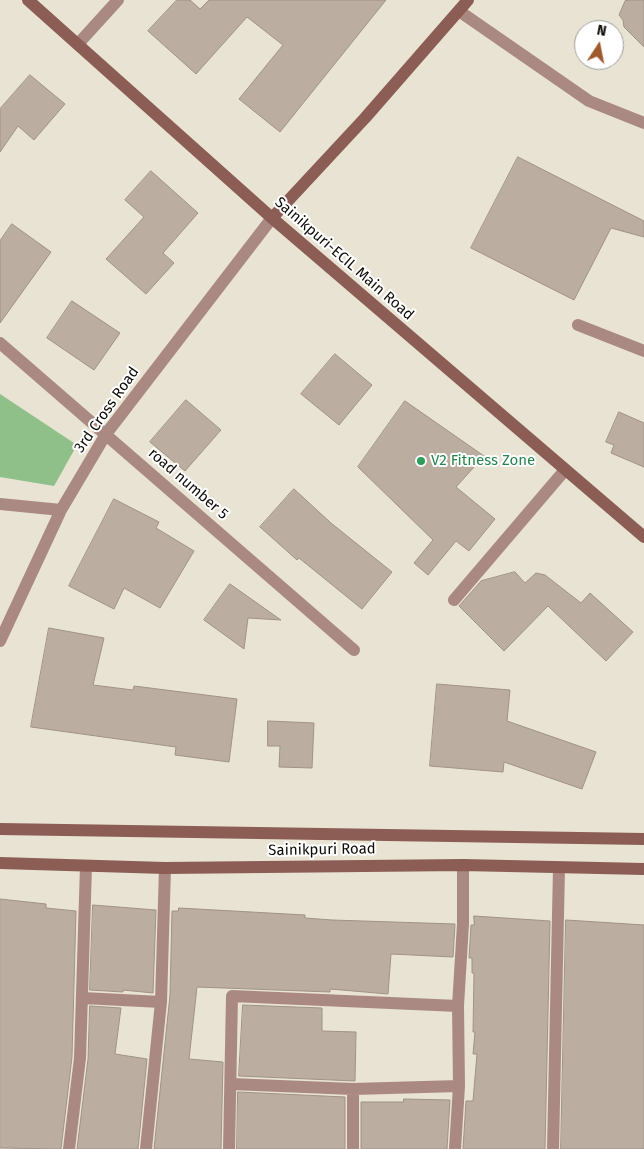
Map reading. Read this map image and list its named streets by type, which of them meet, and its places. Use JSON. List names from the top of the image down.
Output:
{
  "streets": {
    "main road": ["Sainikpuri-ECIL Main Road", "Sainikpuri Road"],
    "street": ["3rd Cross Road", "road number 5"]
  },
  "crossings": [
    ["Sainikpuri-ECIL Main Road", "3rd Cross Road"],
    ["3rd Cross Road", "road number 5"]
  ],
  "places": ["V2 Fitness Zone"],
  "north": "top"
}
